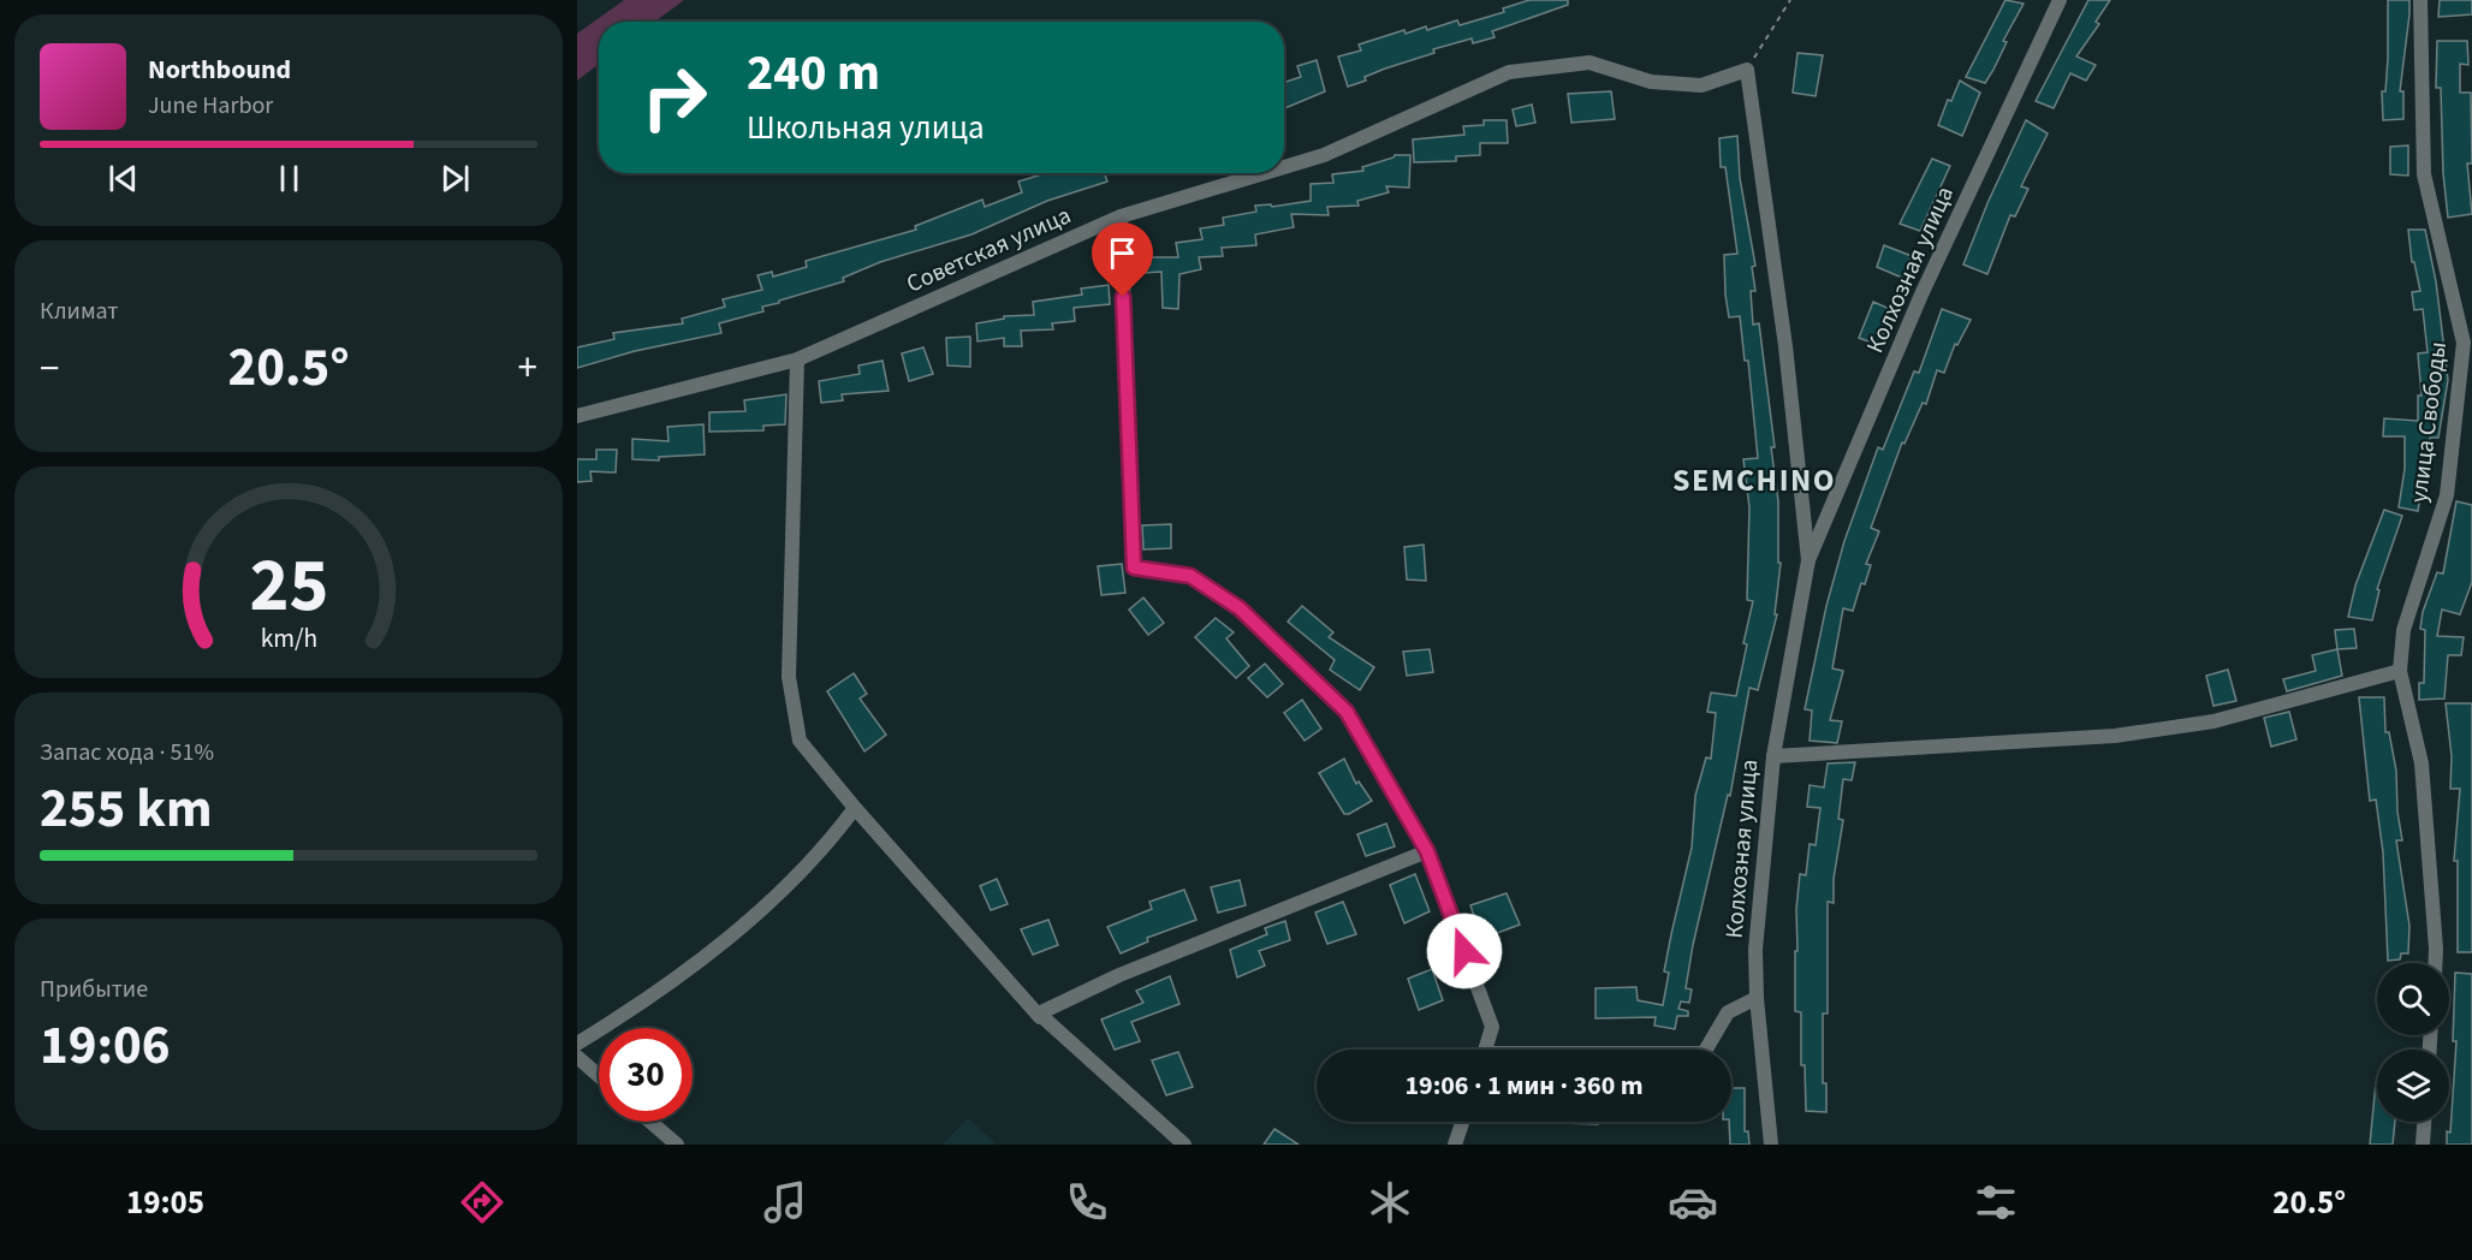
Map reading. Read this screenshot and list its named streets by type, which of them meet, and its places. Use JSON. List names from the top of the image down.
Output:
{
  "streets": {
    "street": ["Советская улица", "Колхозная улица", "улица Свободы"]
  },
  "crossings": [
    ["Советская улица", "Колхозная улица"]
  ],
  "districts": ["SEMCHINO"],
  "page": {
    "turn": ["240 m", "Школьная улица"],
    "song": ["Northbound", "June Harbor"],
    "tile": [
      "Климат",
      ["Запас хода · 51%", "255 km"],
      ["Прибытие", "19:06"]
    ],
    "heat": ["−", "20.5°", "+"],
    "limit": "30",
    "trip": "19:06 · 1 мин · 360 m",
    "tabs": ["19:05", "20.5°"],
    "gauge": ["25", "km/h"]
  }
}
